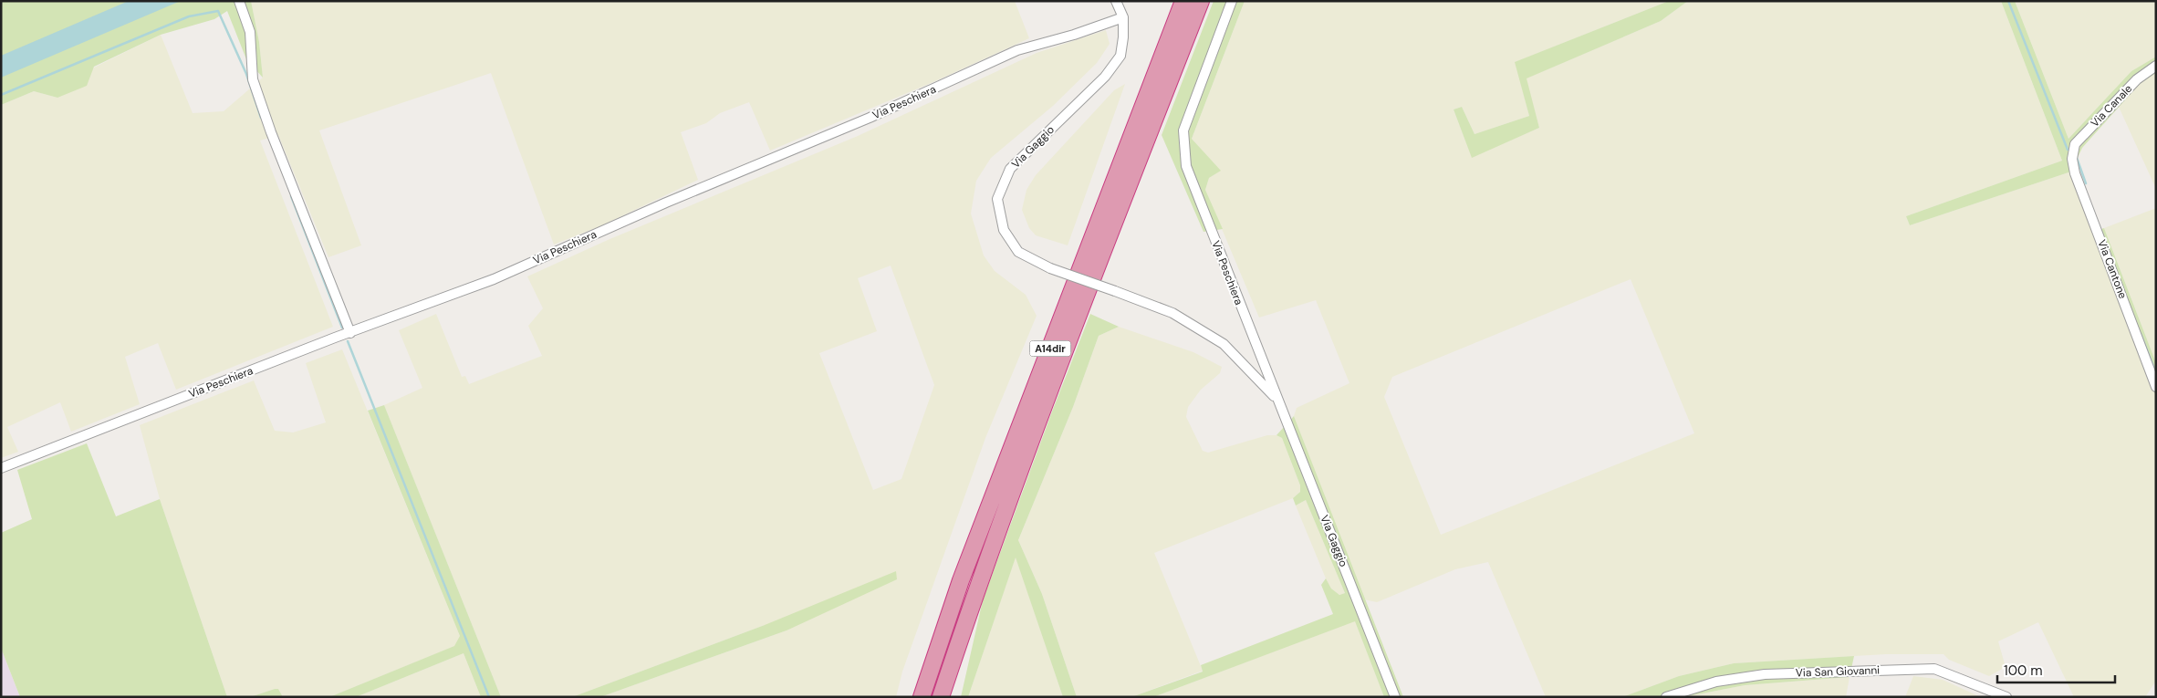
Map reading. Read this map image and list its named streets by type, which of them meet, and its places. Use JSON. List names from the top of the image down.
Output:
{
  "streets": {
    "highway": ["A14dir"],
    "street": [
      "Via Peschiera",
      "Via Canale",
      "Via Gaggio",
      "Via Cantone",
      "Via San Giovanni"
    ]
  },
  "crossings": [
    ["Via Peschiera", "Via Gaggio"],
    ["Via Canale", "Via Cantone"]
  ],
  "scale_bar": "100 m"
}
